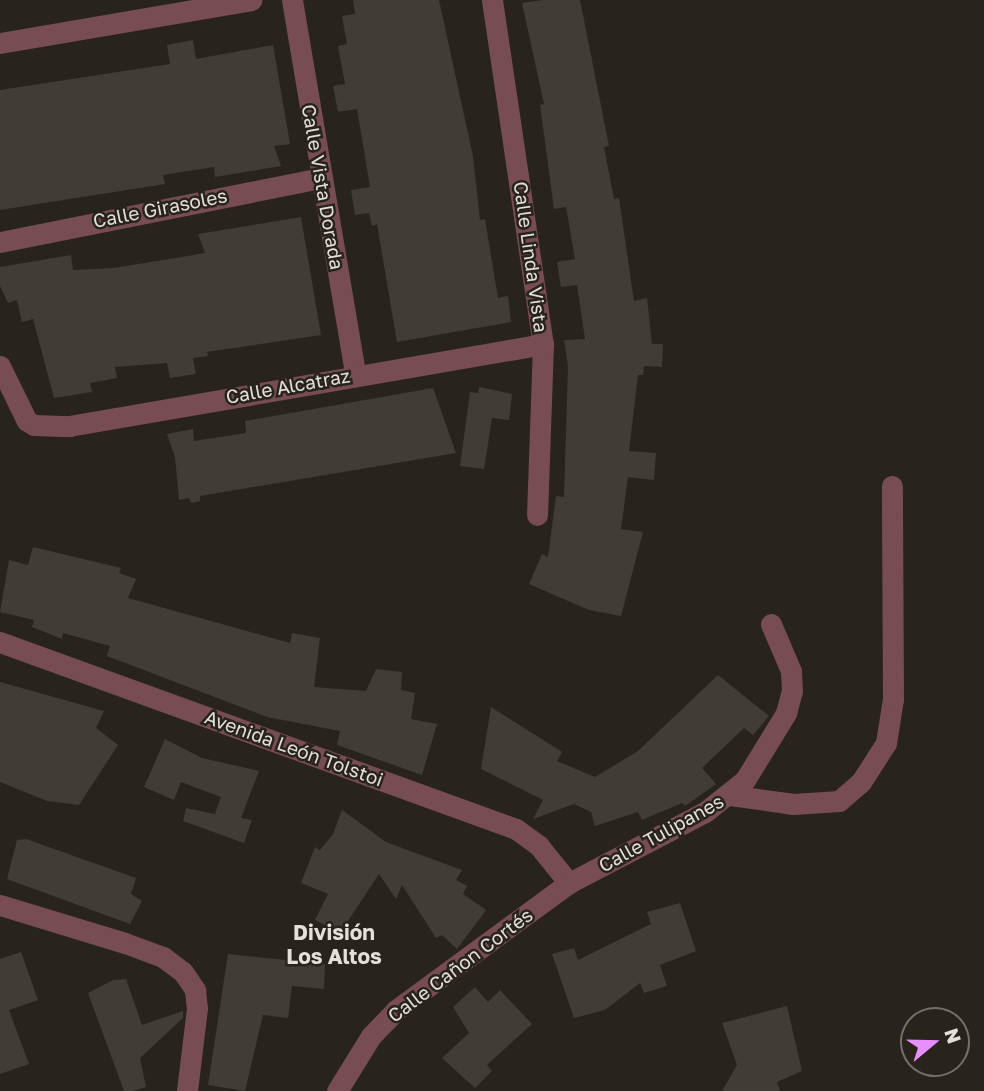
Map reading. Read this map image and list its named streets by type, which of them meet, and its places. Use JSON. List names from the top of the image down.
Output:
{
  "streets": {
    "street": [
      "Calle Vista Dorada",
      "Calle Girasoles",
      "Calle Linda Vista",
      "Calle Alcatraz",
      "Avenida León Tolstoi",
      "Calle Tulipanes",
      "Calle Cañon Cortés"
    ]
  },
  "crossings": [
    ["Calle Vista Dorada", "Calle Girasoles"],
    ["Calle Vista Dorada", "Calle Alcatraz"],
    ["Calle Linda Vista", "Calle Alcatraz"],
    ["Avenida León Tolstoi", "Calle Tulipanes"],
    ["Avenida León Tolstoi", "Calle Cañon Cortés"],
    ["Calle Tulipanes", "Calle Cañon Cortés"]
  ],
  "districts": ["División Los Altos"],
  "north": "right"
}
